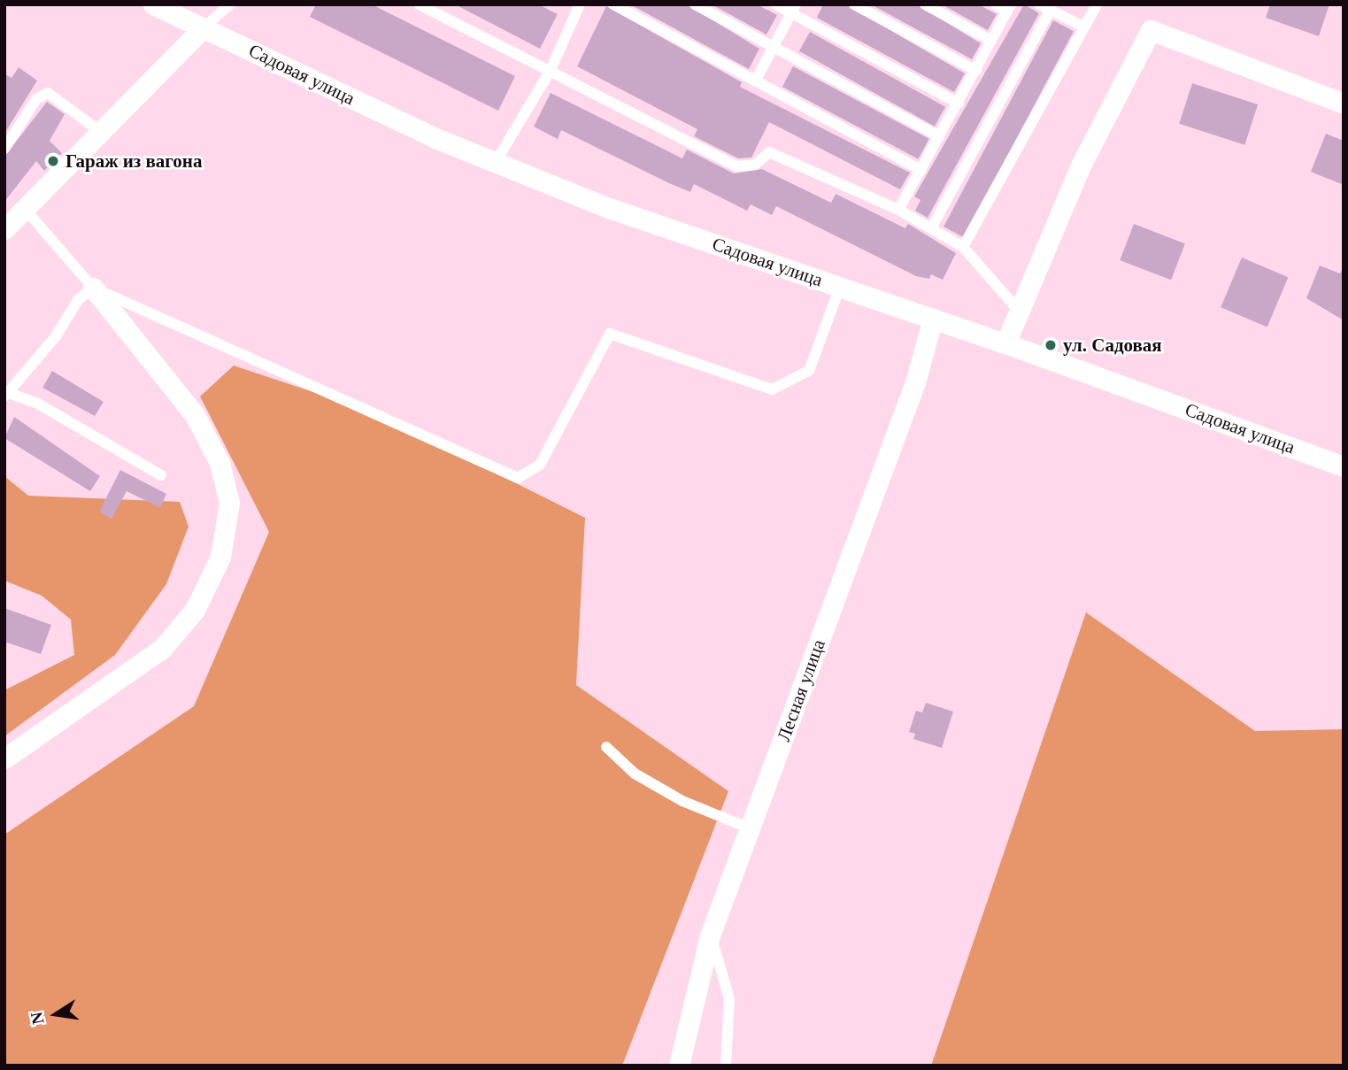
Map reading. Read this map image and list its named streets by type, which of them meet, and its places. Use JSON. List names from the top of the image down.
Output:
{
  "streets": {
    "street": ["Садовая улица", "Лесная улица"]
  },
  "crossings": [
    ["Садовая улица", "Лесная улица"]
  ],
  "places": ["Гараж из вагона", "ул. Садовая"],
  "north": "left"
}
